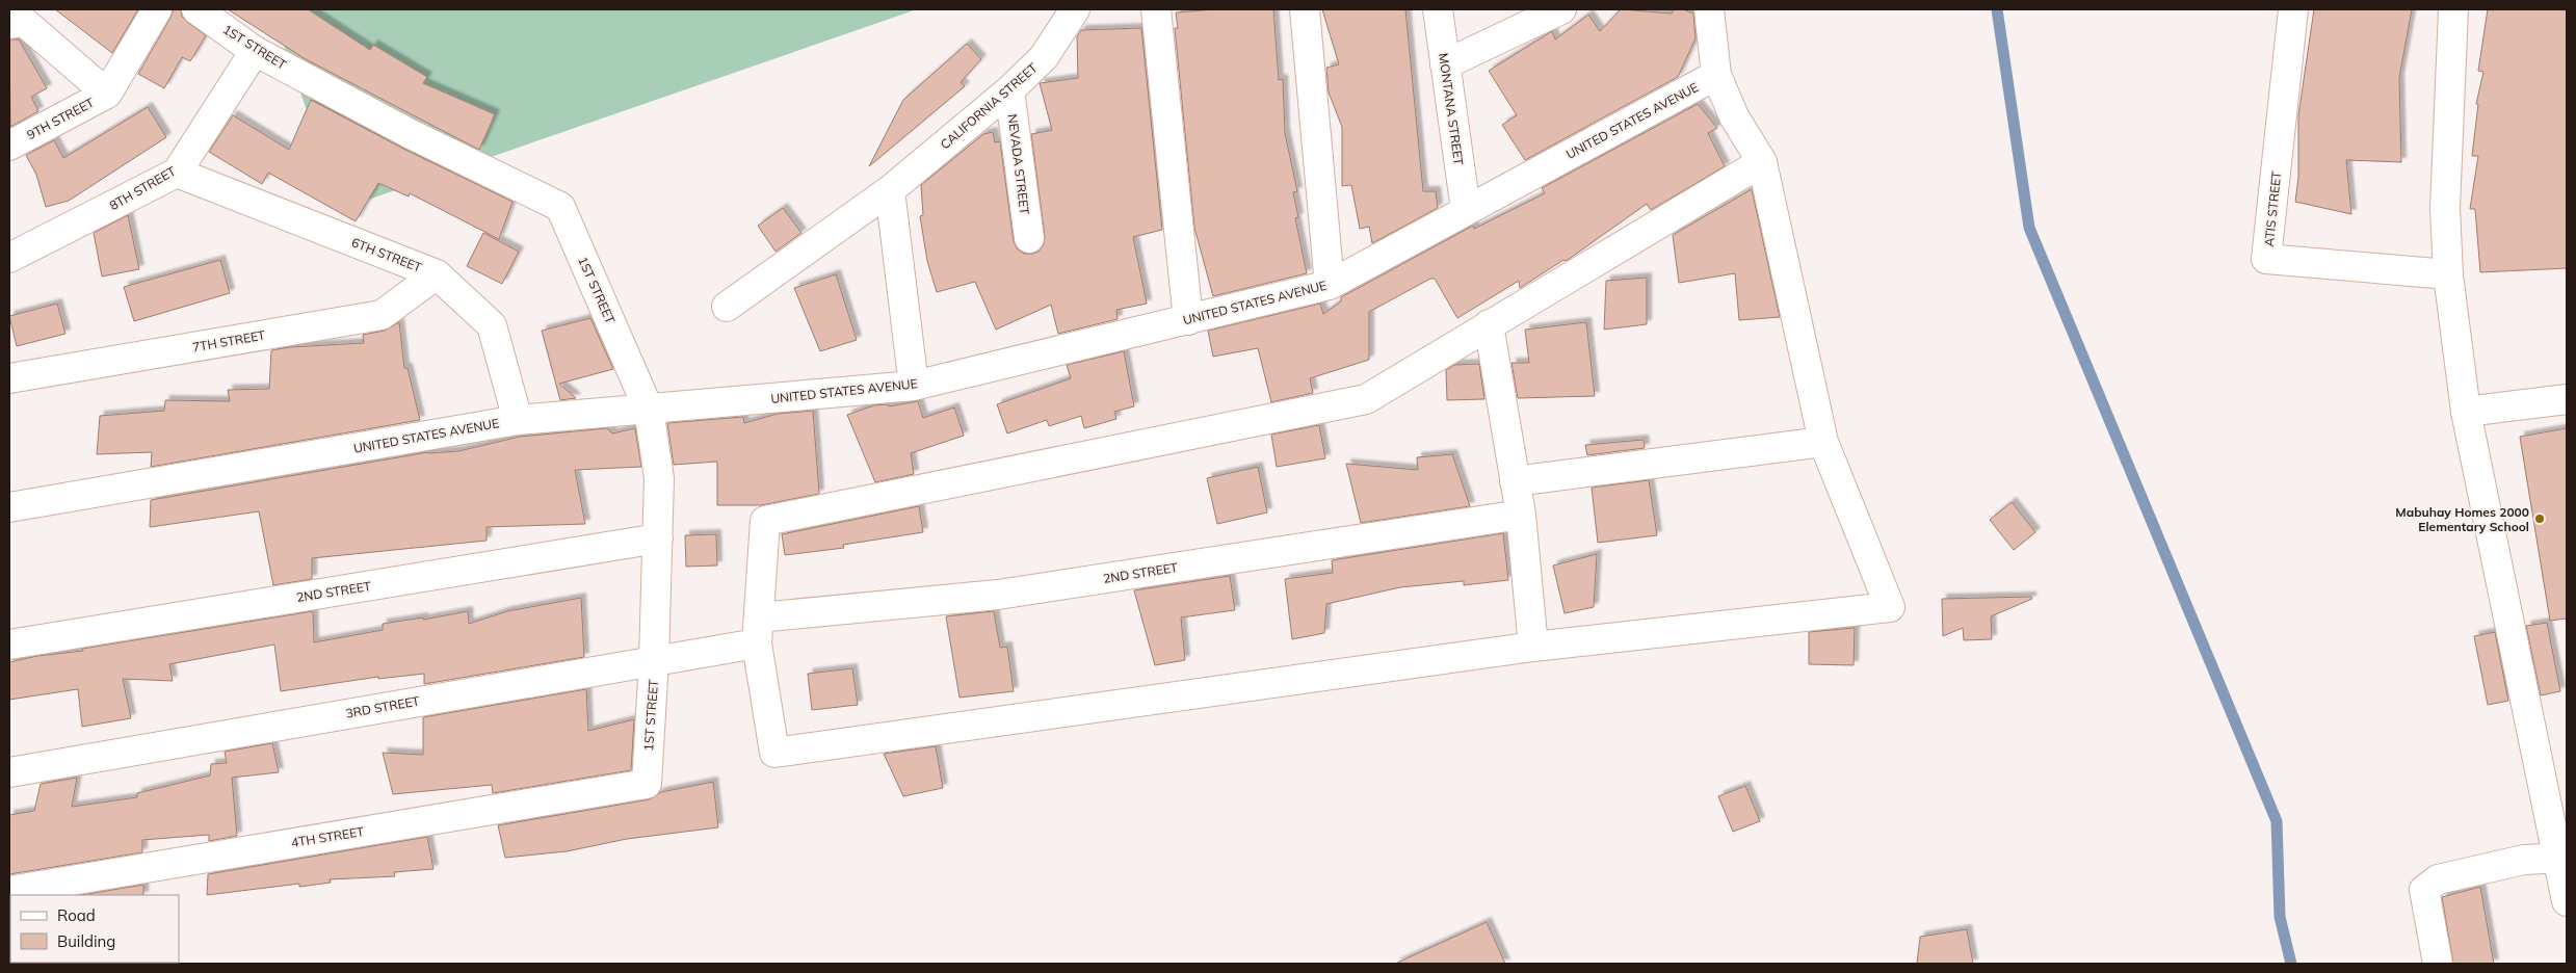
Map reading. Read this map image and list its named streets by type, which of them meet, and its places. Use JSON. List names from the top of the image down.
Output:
{
  "streets": {
    "street": [
      "1ST STREET",
      "CALIFORNIA STREET",
      "MONTANA STREET",
      "9TH STREET",
      "UNITED STATES AVENUE",
      "NEVADA STREET",
      "8TH STREET",
      "ATIS STREET",
      "6TH STREET",
      "7TH STREET",
      "2ND STREET",
      "3RD STREET",
      "4TH STREET"
    ]
  },
  "crossings": [
    ["1ST STREET", "UNITED STATES AVENUE"],
    ["1ST STREET", "8TH STREET"],
    ["1ST STREET", "2ND STREET"],
    ["1ST STREET", "3RD STREET"],
    ["1ST STREET", "4TH STREET"],
    ["CALIFORNIA STREET", "NEVADA STREET"],
    ["MONTANA STREET", "UNITED STATES AVENUE"],
    ["UNITED STATES AVENUE", "6TH STREET"],
    ["8TH STREET", "6TH STREET"],
    ["6TH STREET", "7TH STREET"],
    ["2ND STREET", "3RD STREET"]
  ],
  "places": ["Mabuhay Homes 2000 Elementary School"],
  "legend": ["Road", "Building"]
}
